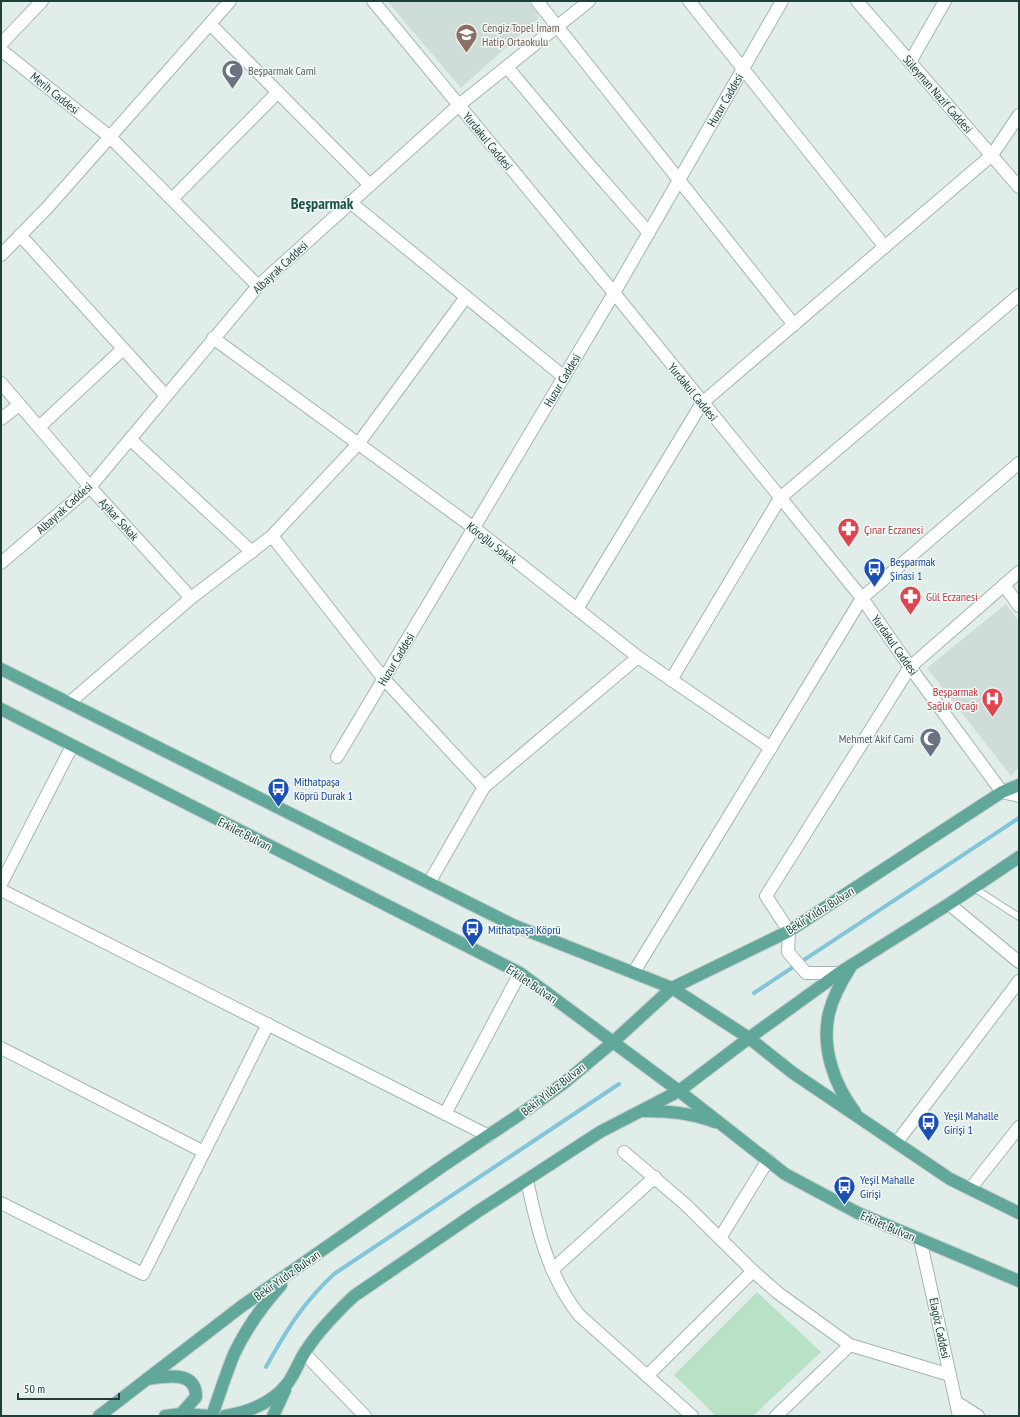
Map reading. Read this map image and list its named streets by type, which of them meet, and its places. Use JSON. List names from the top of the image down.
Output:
{
  "streets": {
    "main road": ["Erkilet Bulvarı", "Bekir Yıldız Bulvarı"],
    "street": [
      "Merih Caddesi",
      "Süleyman Nazif Caddesi",
      "Huzur Caddesi",
      "Yurdakul Caddesi",
      "Albayrak Caddesi",
      "Aşikar Sokak",
      "Köroğlu Sokak",
      "Elagöz Caddesi"
    ]
  },
  "crossings": [
    ["Merih Caddesi", "Albayrak Caddesi"],
    ["Huzur Caddesi", "Yurdakul Caddesi"],
    ["Huzur Caddesi", "Köroğlu Sokak"],
    ["Yurdakul Caddesi", "Albayrak Caddesi"],
    ["Yurdakul Caddesi", "Bekir Yıldız Bulvarı"],
    ["Albayrak Caddesi", "Aşikar Sokak"],
    ["Albayrak Caddesi", "Köroğlu Sokak"],
    ["Erkilet Bulvarı", "Bekir Yıldız Bulvarı"],
    ["Erkilet Bulvarı", "Elagöz Caddesi"]
  ],
  "districts": ["Beşparmak"],
  "places": {
    "school or university": ["Cengiz Topel İmam Hatip Ortaokulu"],
    "mosque": ["Beşparmak Cami", "Mehmet Akif Cami"],
    "pharmacy": ["Çınar Eczanesi", "Gül Eczanesi"],
    "bus stop": [
      "Beşparmak Şinasi 1",
      "Mithatpaşa Köprü Durak 1",
      "Mithatpaşa Köprü",
      "Yeşil Mahalle Girişi 1",
      "Yeşil Mahalle Girişi"
    ],
    "hospital": ["Beşparmak Sağlık Ocağı"]
  },
  "scale_bar": "50 m"
}
